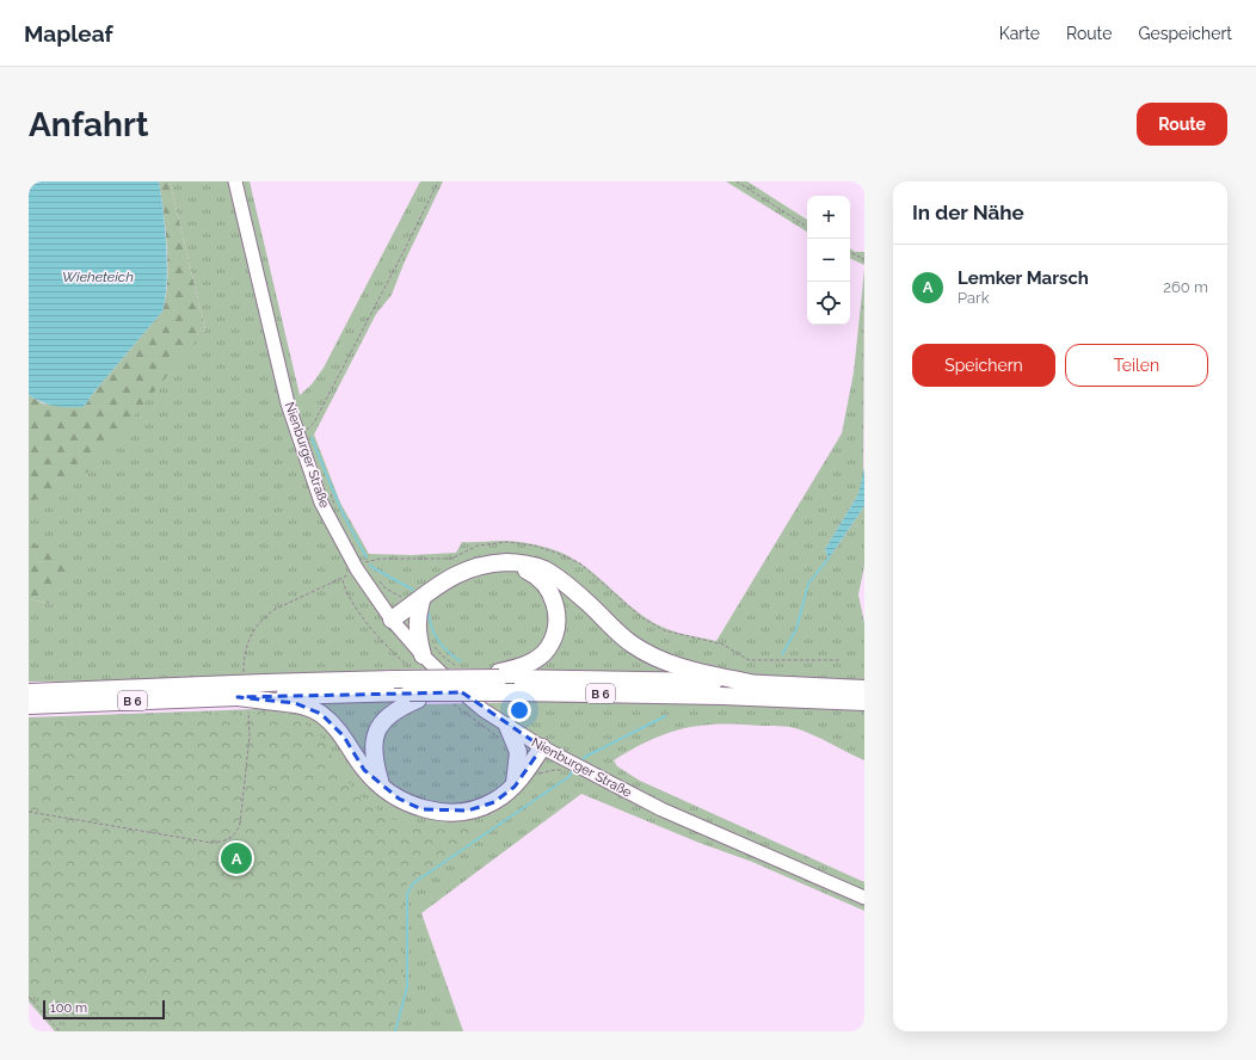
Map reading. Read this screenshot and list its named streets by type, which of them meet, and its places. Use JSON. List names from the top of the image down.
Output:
{
  "streets": {
    "highway": ["B 6"],
    "street": ["Nienburger Straße"]
  },
  "crossings": [
    ["Nienburger Straße", "B 6"]
  ],
  "water": ["Wieheteich"],
  "scale_bar": "100 m",
  "page": {
    "header": "Mapleaf",
    "nav": ["Karte", "Route", "Gespeichert"],
    "buttons": [
      "Route",
      ["Speichern", "Teilen"]
    ],
    "title": "Anfahrt",
    "heading": "In der Nähe",
    "map_buttons": ["+", "−"],
    "list": [
      {
        "mark": "A",
        "name": "Lemker Marsch",
        "note": "Park",
        "value": "260 m"
      }
    ],
    "pins": "A",
    "scale": "100 m"
  }
}
